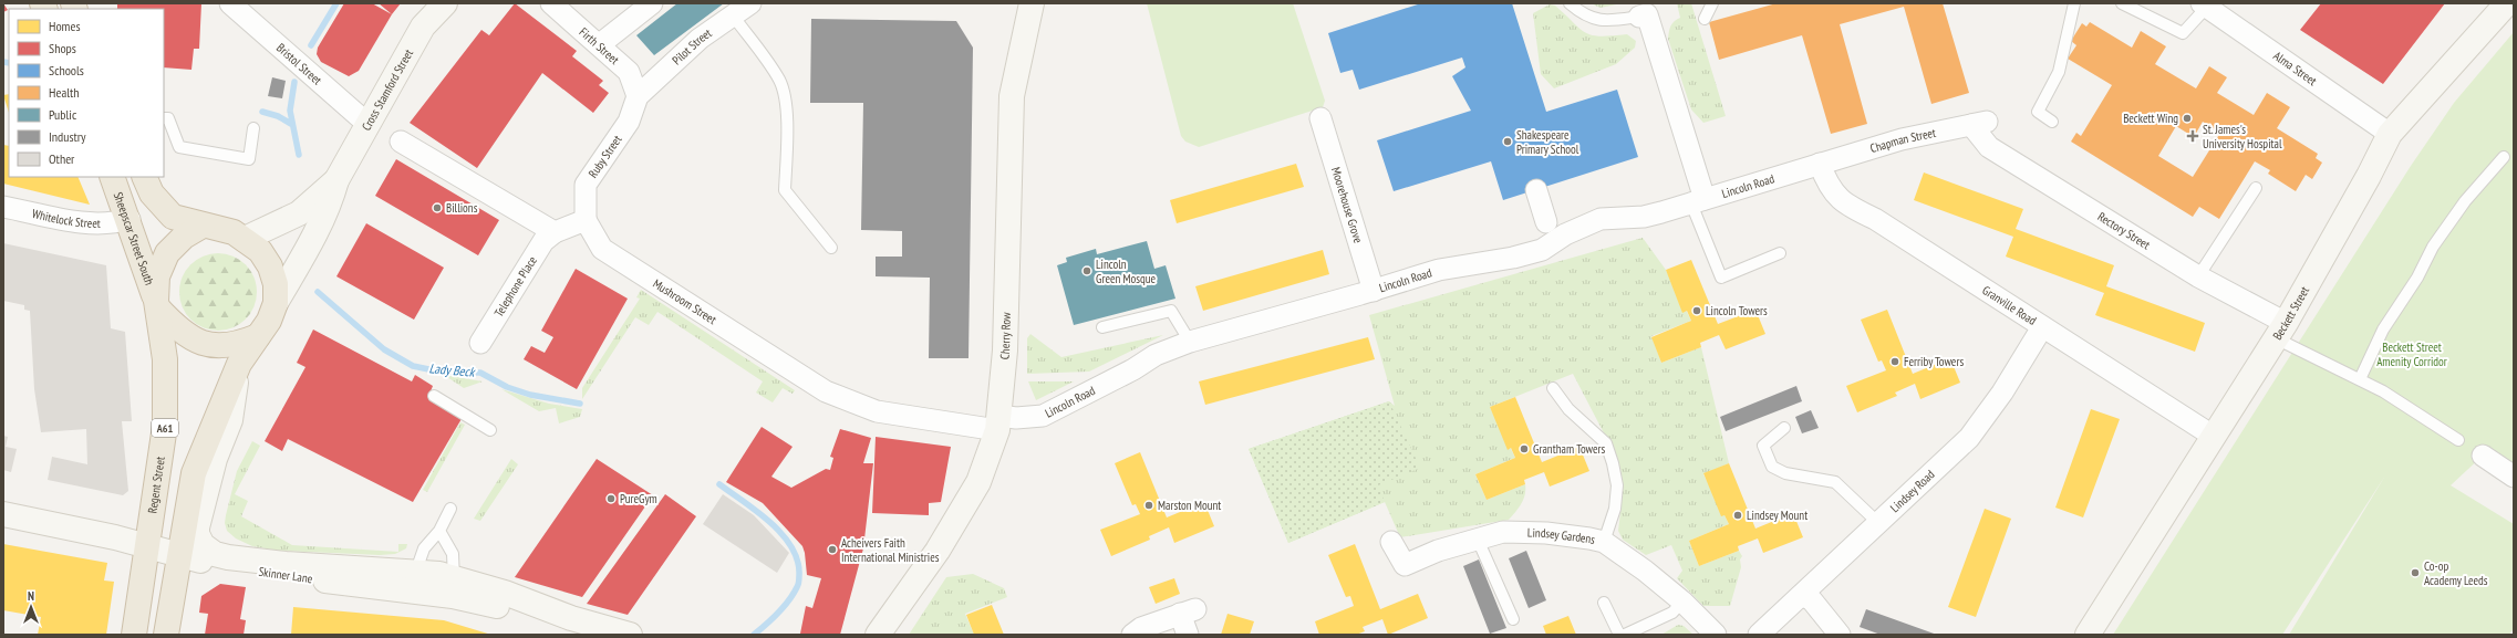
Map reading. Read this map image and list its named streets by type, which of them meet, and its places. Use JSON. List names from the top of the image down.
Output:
{
  "streets": {
    "highway": ["Sheepscar Street South", "A61", "Regent Street"],
    "street": [
      "Firth Street",
      "Pilot Street",
      "Bristol Street",
      "Alma Street",
      "Cross Stamford Street",
      "Chapman Street",
      "Ruby Street",
      "Lincoln Road",
      "Moorehouse Grove",
      "Whitelock Street",
      "Rectory Street",
      "Telephone Place",
      "Mushroom Street",
      "Granville Road",
      "Beckett Street",
      "Cherry Row",
      "Lindsey Road",
      "Lindsey Gardens",
      "Skinner Lane"
    ]
  },
  "crossings": [
    ["Firth Street", "Pilot Street"],
    ["Firth Street", "Ruby Street"],
    ["Pilot Street", "Ruby Street"],
    ["Bristol Street", "Cross Stamford Street"],
    ["Alma Street", "Beckett Street"],
    ["Cross Stamford Street", "Sheepscar Street South"],
    ["Cross Stamford Street", "Regent Street"],
    ["Chapman Street", "Lincoln Road"],
    ["Chapman Street", "Rectory Street"],
    ["Chapman Street", "Granville Road"],
    ["Ruby Street", "Mushroom Street"],
    ["Lincoln Road", "Moorehouse Grove"],
    ["Lincoln Road", "Mushroom Street"],
    ["Lincoln Road", "Granville Road"],
    ["Lincoln Road", "Cherry Row"],
    ["Whitelock Street", "Sheepscar Street South"],
    ["Rectory Street", "Beckett Street"],
    ["Sheepscar Street South", "Regent Street"],
    ["Mushroom Street", "Cherry Row"],
    ["Granville Road", "Beckett Street"],
    ["Granville Road", "Lindsey Road"],
    ["Regent Street", "Skinner Lane"]
  ],
  "water": ["Lady Beck"],
  "parks": ["Beckett Street Amenity Corridor"],
  "places": {
    "other": [
      "Beckett Wing",
      "Shakespeare Primary School",
      "Billions",
      "Lincoln Green Mosque",
      "Lincoln Towers",
      "Ferriby Towers",
      "Grantham Towers",
      "PureGym",
      "Marston Mount",
      "Lindsey Mount",
      "Acheivers Faith International Ministries",
      "Co-op Academy Leeds"
    ],
    "health": ["St. James's University Hospital"]
  },
  "legend": [
    "Homes",
    "Shops",
    "Schools",
    "Health",
    "Public",
    "Industry",
    "Other"
  ],
  "north": "top"
}
